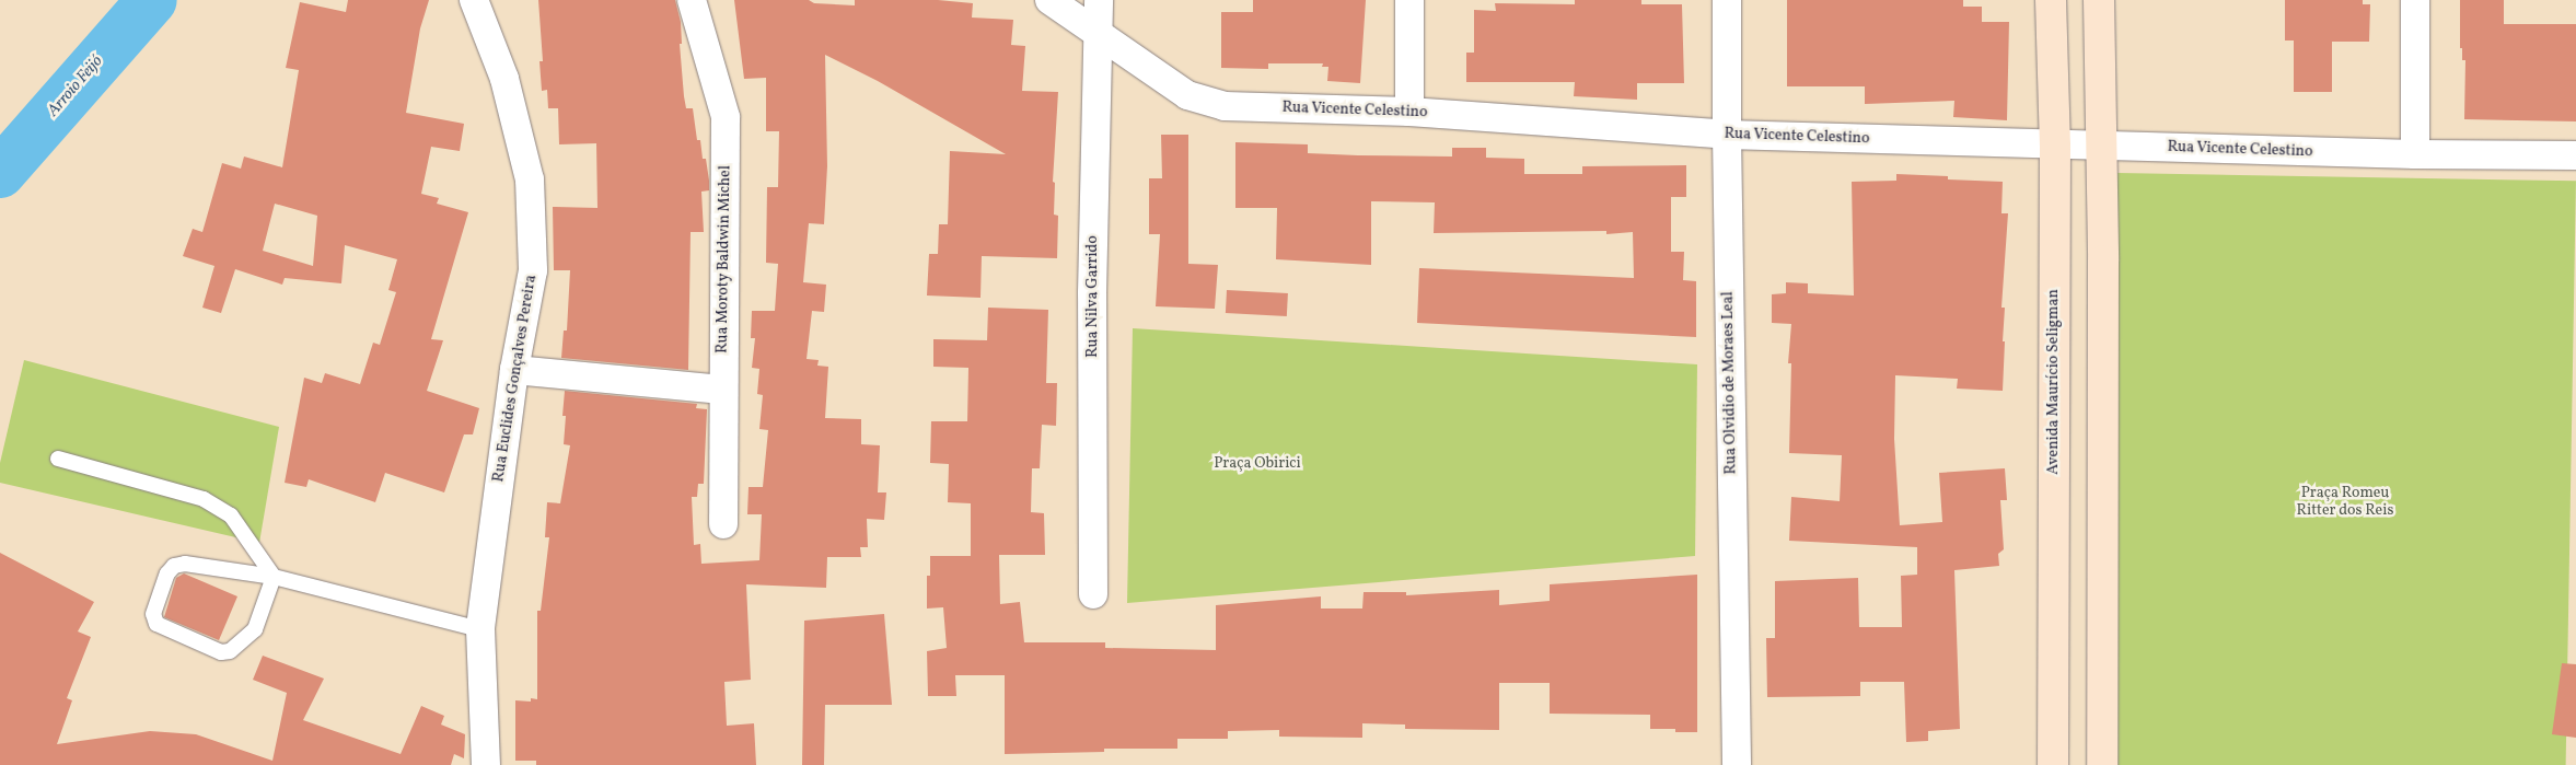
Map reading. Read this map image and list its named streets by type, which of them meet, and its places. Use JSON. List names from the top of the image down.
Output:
{
  "streets": {
    "main road": ["Avenida Maurício Seligman"],
    "street": [
      "Rua Vicente Celestino",
      "Rua Moroty Baldwin Michel",
      "Rua Nilva Garrido",
      "Rua Euclides Gonçalves Pereira",
      "Rua Olvidio de Moraes Leal"
    ]
  },
  "crossings": [
    ["Rua Vicente Celestino", "Rua Nilva Garrido"],
    ["Rua Vicente Celestino", "Avenida Maurício Seligman"],
    ["Rua Vicente Celestino", "Rua Olvidio de Moraes Leal"]
  ],
  "water": ["Arroio Feijó"],
  "parks": ["Praça Obirici", "Praça Romeu Ritter dos Reis"]
}
